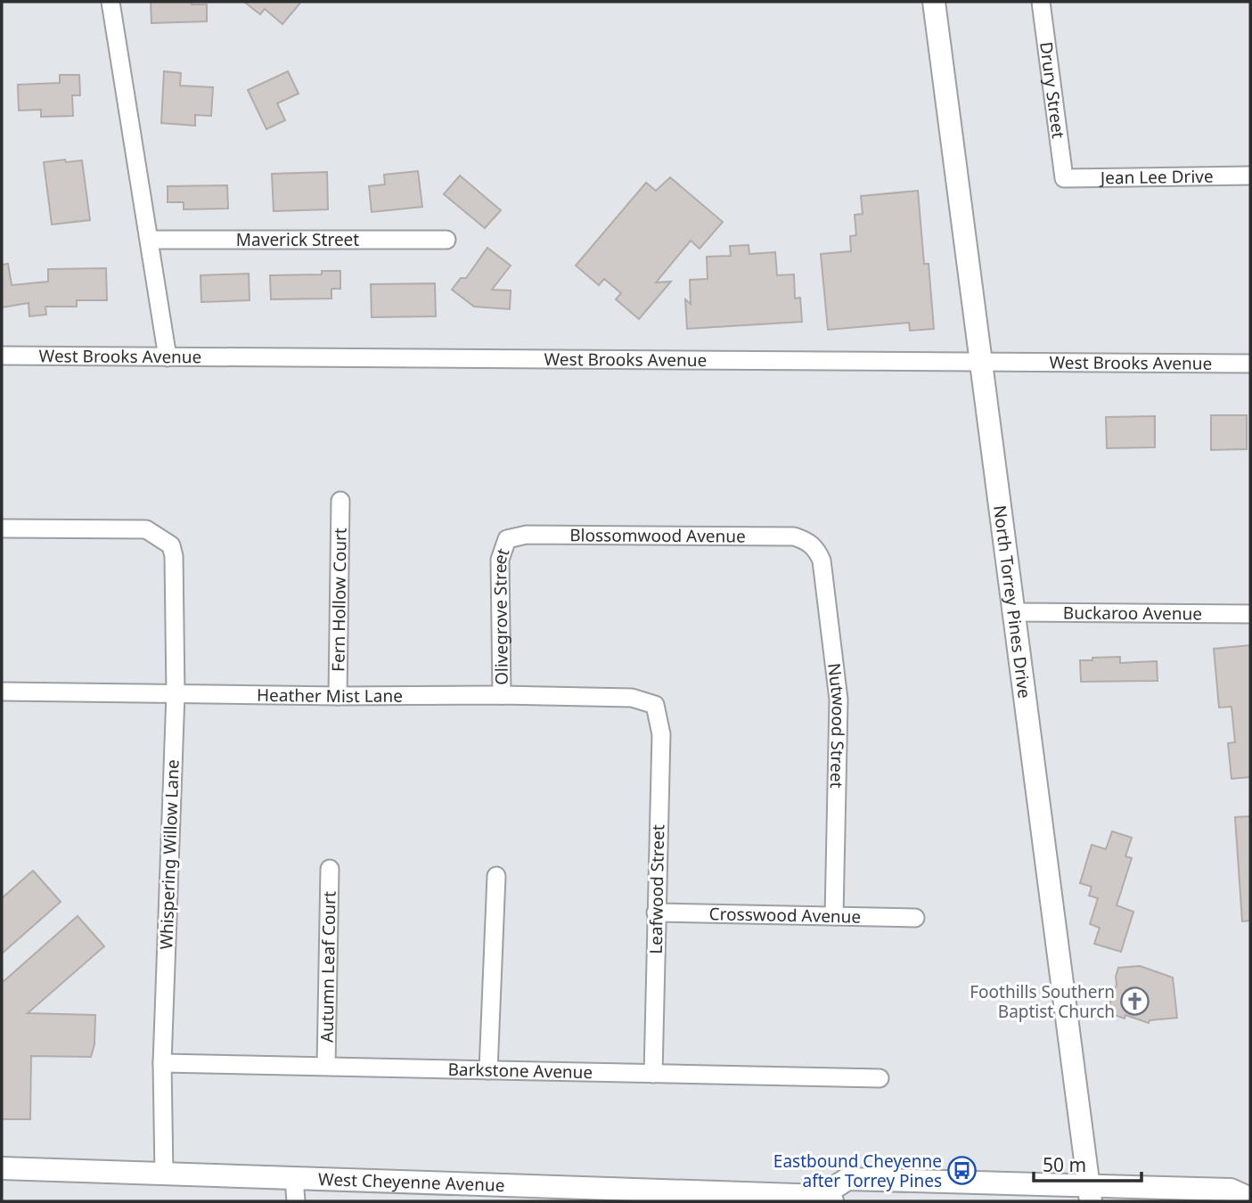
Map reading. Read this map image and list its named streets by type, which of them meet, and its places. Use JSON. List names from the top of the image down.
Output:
{
  "streets": {
    "main road": ["North Torrey Pines Drive", "West Cheyenne Avenue"],
    "street": [
      "Drury Street",
      "Jean Lee Drive",
      "Maverick Street",
      "West Brooks Avenue",
      "Blossomwood Avenue",
      "Fern Hollow Court",
      "Buckaroo Avenue",
      "Olivegrove Street",
      "Heather Mist Lane",
      "Nutwood Street",
      "Whispering Willow Lane",
      "Leafwood Street",
      "Crosswood Avenue",
      "Autumn Leaf Court",
      "Barkstone Avenue"
    ]
  },
  "crossings": [
    ["Drury Street", "Jean Lee Drive"],
    ["West Brooks Avenue", "North Torrey Pines Drive"],
    ["Blossomwood Avenue", "Olivegrove Street"],
    ["Blossomwood Avenue", "Nutwood Street"],
    ["Fern Hollow Court", "Heather Mist Lane"],
    ["North Torrey Pines Drive", "Buckaroo Avenue"],
    ["North Torrey Pines Drive", "West Cheyenne Avenue"],
    ["Olivegrove Street", "Heather Mist Lane"],
    ["Heather Mist Lane", "Whispering Willow Lane"],
    ["Heather Mist Lane", "Leafwood Street"],
    ["Nutwood Street", "Crosswood Avenue"],
    ["Whispering Willow Lane", "Barkstone Avenue"],
    ["Whispering Willow Lane", "West Cheyenne Avenue"],
    ["Leafwood Street", "Crosswood Avenue"],
    ["Leafwood Street", "Barkstone Avenue"],
    ["Autumn Leaf Court", "Barkstone Avenue"]
  ],
  "places": {
    "church": ["Foothills Southern Baptist Church"],
    "bus stop": ["Eastbound Cheyenne after Torrey Pines"]
  },
  "scale_bar": "50 m"
}
